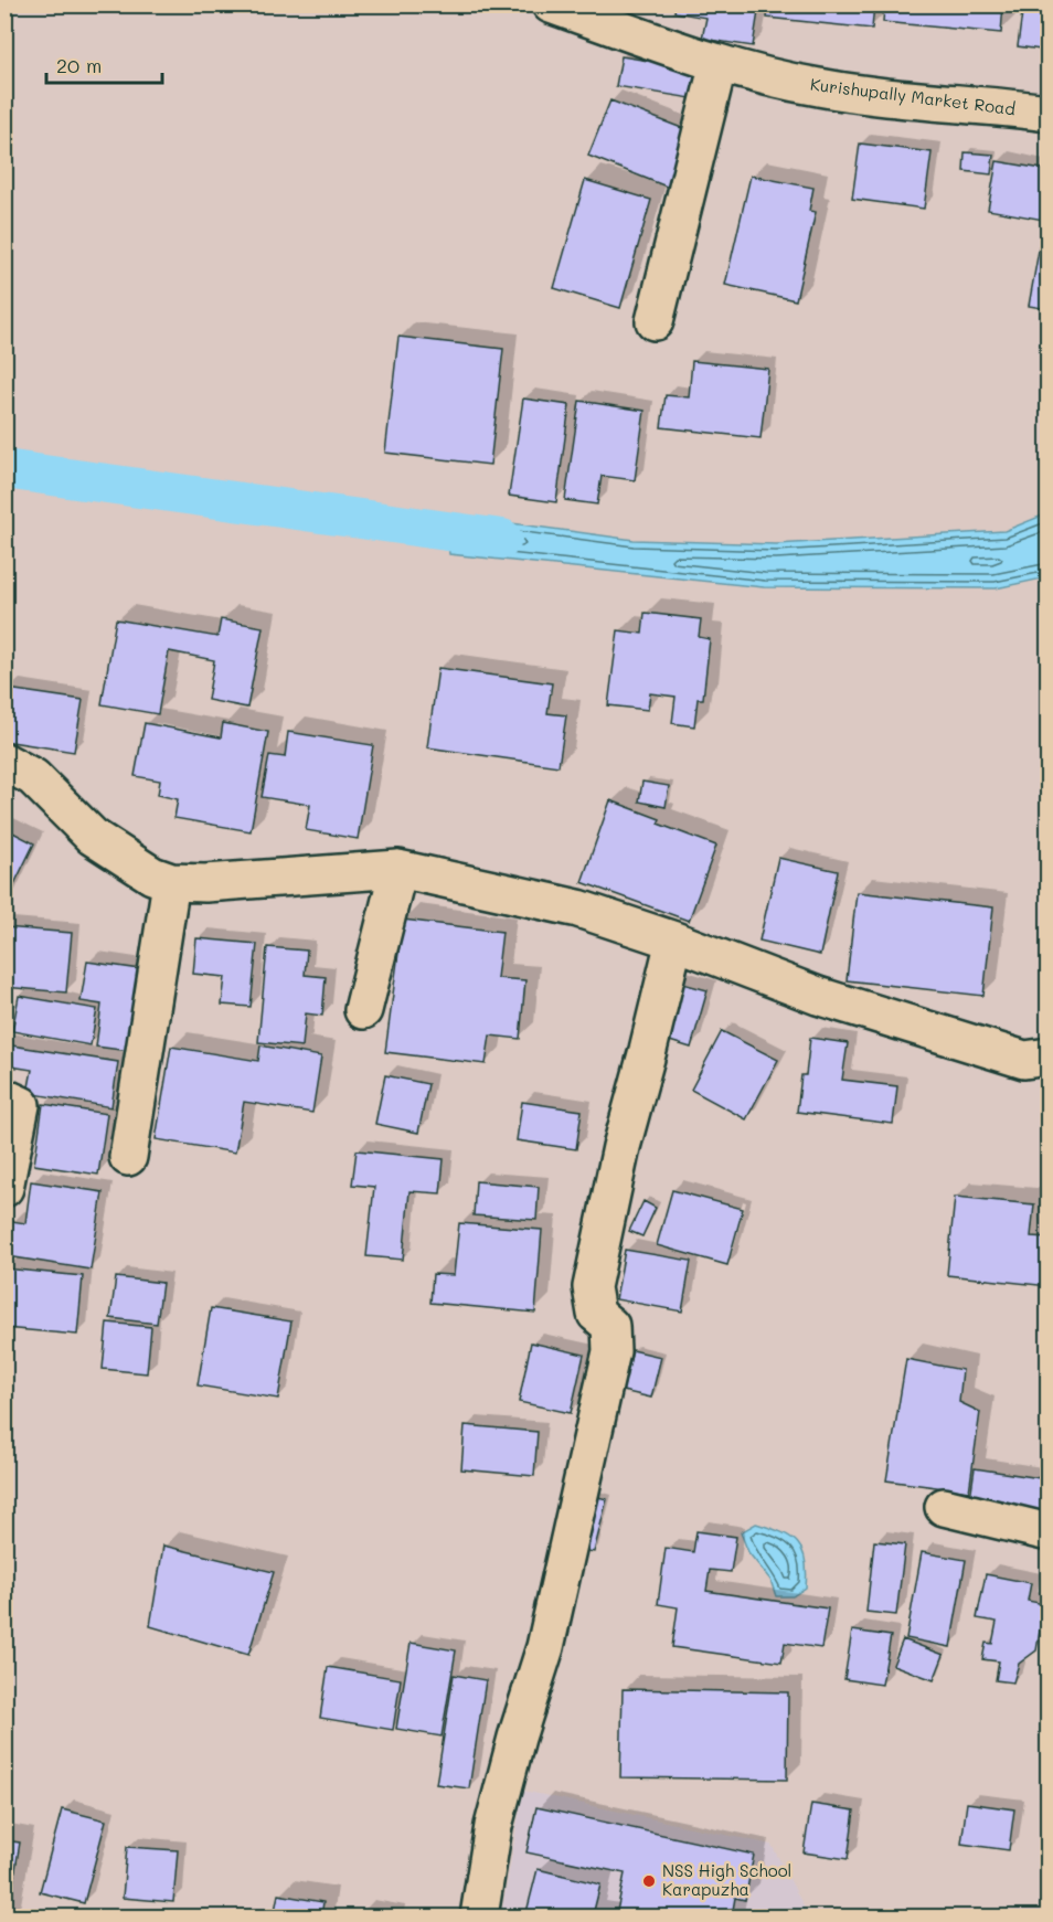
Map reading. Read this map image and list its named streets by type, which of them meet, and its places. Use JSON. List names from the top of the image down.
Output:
{
  "streets": {
    "street": ["Kurishupally Market Road"]
  },
  "places": ["NSS High School Karapuzha"],
  "scale_bar": "20 m"
}
